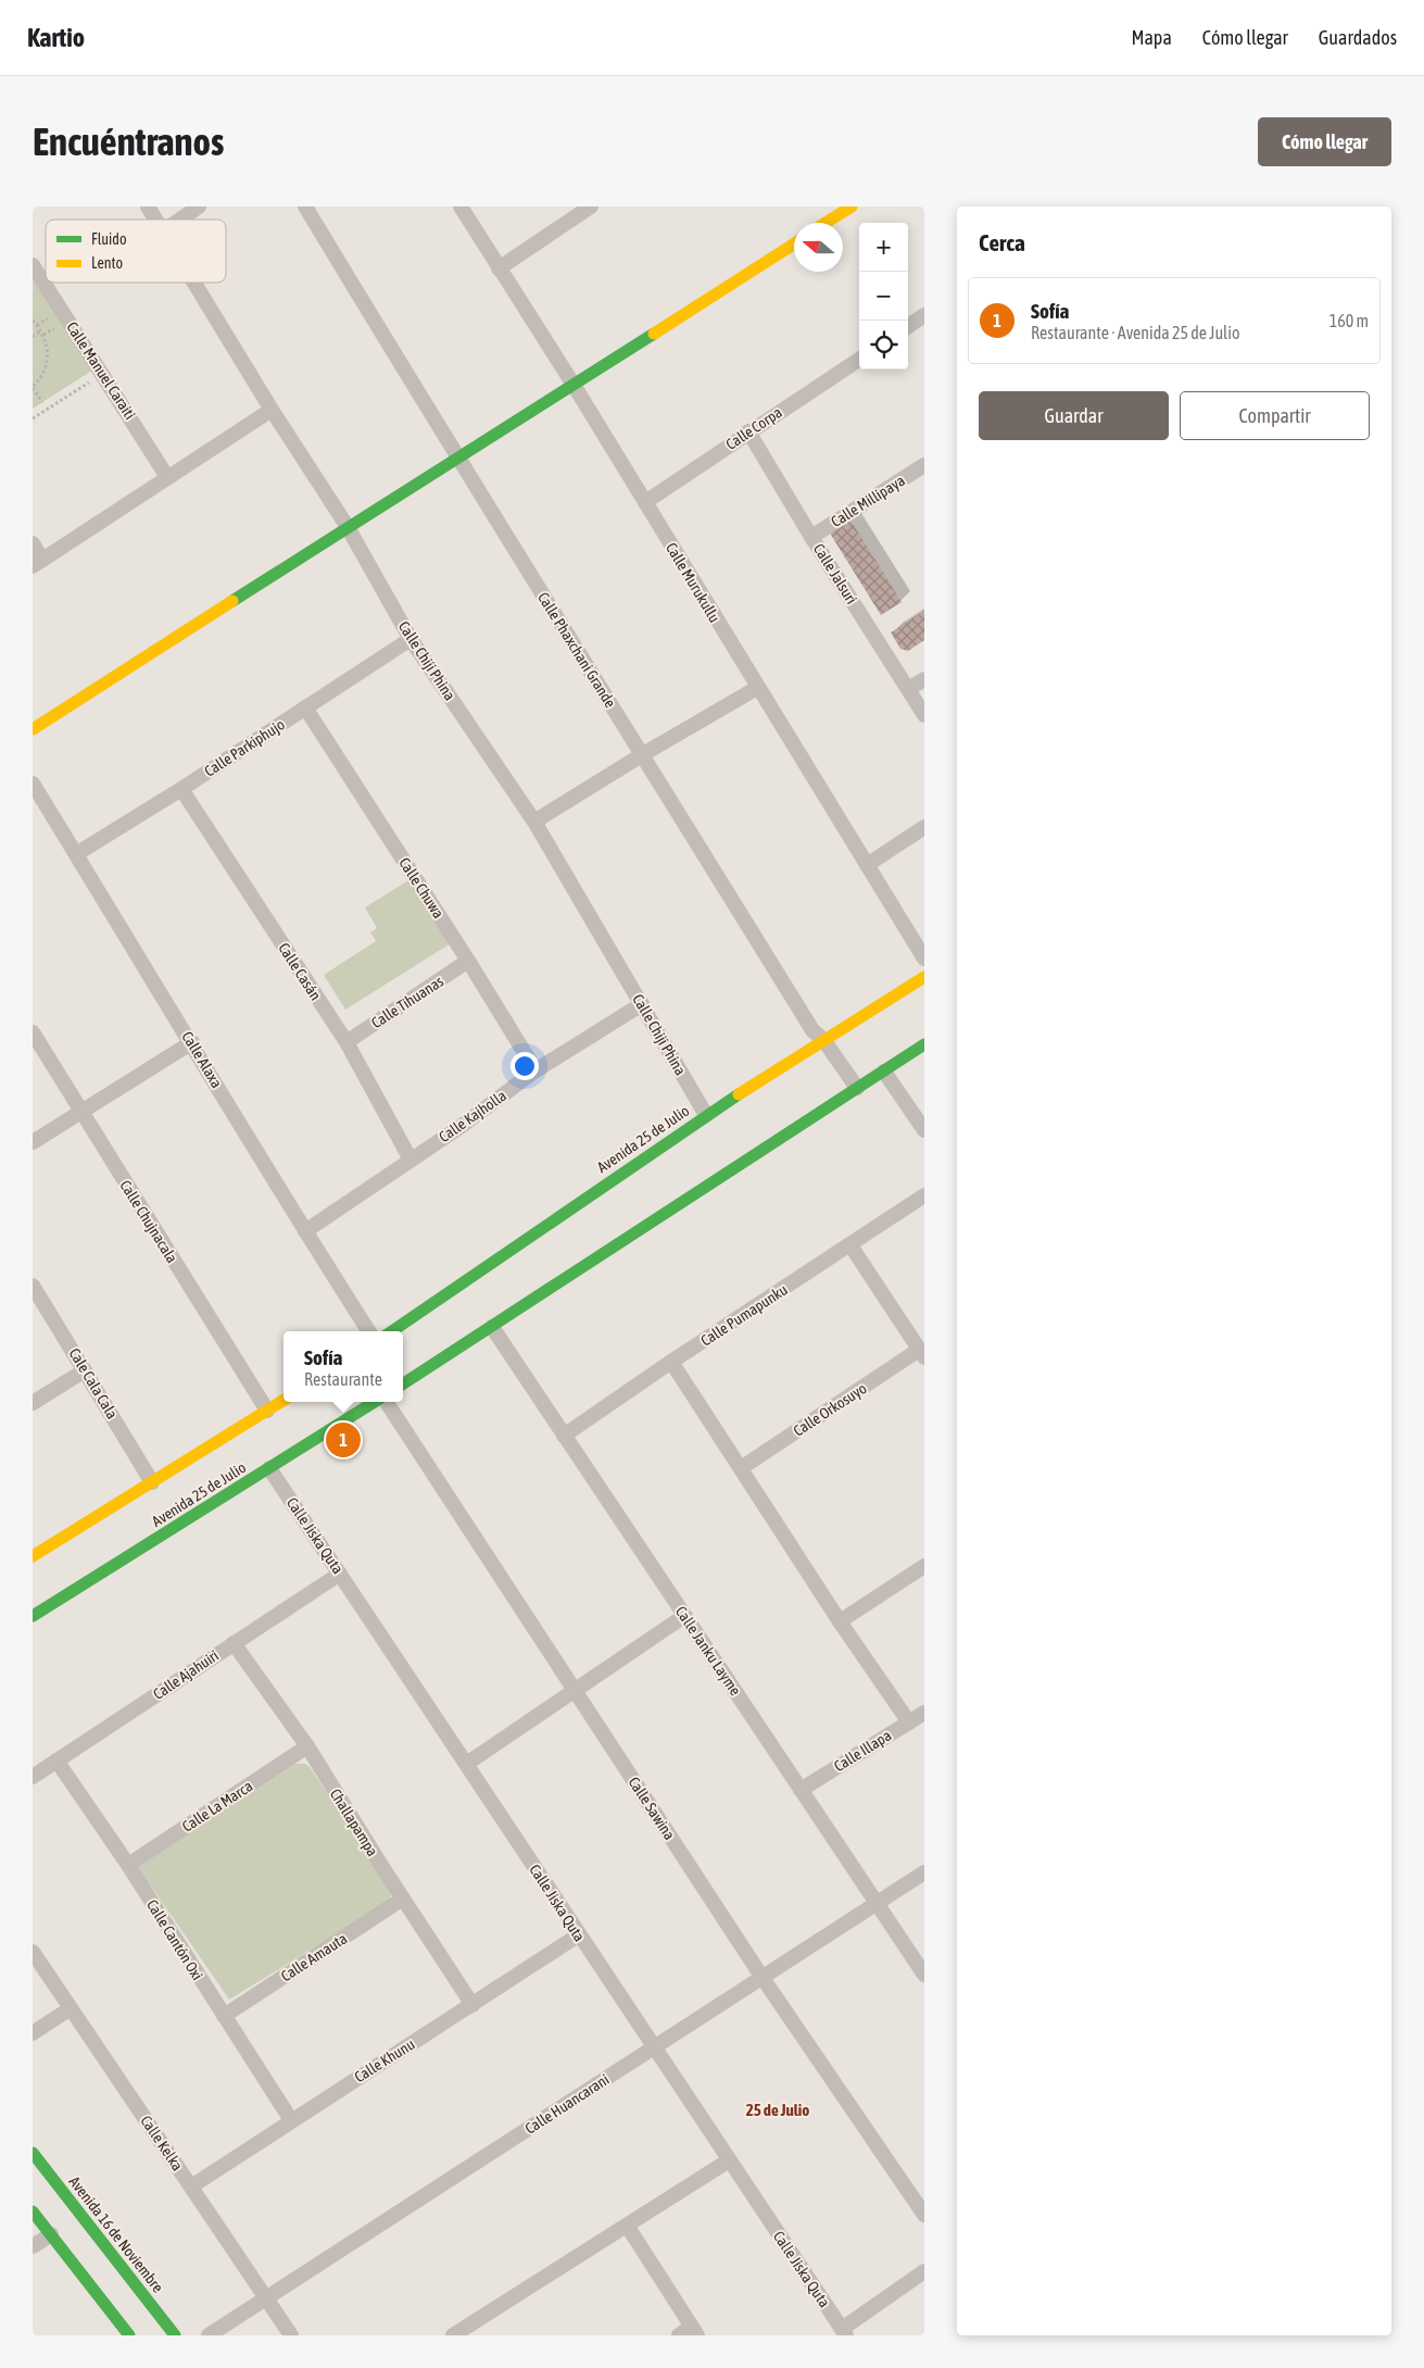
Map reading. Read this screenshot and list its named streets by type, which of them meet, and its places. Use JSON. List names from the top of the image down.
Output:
{
  "streets": {
    "main road": ["Avenida 25 de Julio", "Avenida 16 de Noviembre"],
    "street": [
      "Calle Manuel Caraiti",
      "Calle Corpa",
      "Calle Millipaya",
      "Calle Jalsuri",
      "Calle Murukullu",
      "Calle Phaxchani Grande",
      "Calle Chiji Phina",
      "Calle Parkiphujo",
      "Calle Chuwa",
      "Calle Casán",
      "Calle Tihuanas",
      "Calle Alaxa",
      "Calle Kajholla",
      "Calle Chujnacala",
      "Calle Pumapunku",
      "Cale Cala Cala",
      "Calle Orkosuyo",
      "Calle Jiska Quta",
      "Calle Janku Layme",
      "Calle Ajahuiri",
      "Calle Illapa",
      "Calle La Marca",
      "Calle Sawina",
      "Challapampa",
      "Calle Cantón Oxi",
      "Calle Amauta",
      "Calle Khunu",
      "Calle Huancarani",
      "Calle Kelka"
    ]
  },
  "crossings": [
    ["Calle Corpa", "Calle Jalsuri"],
    ["Calle Corpa", "Calle Murukullu"],
    ["Calle Millipaya", "Calle Jalsuri"],
    ["Calle Phaxchani Grande", "Avenida 25 de Julio"],
    ["Calle Chiji Phina", "Calle Parkiphujo"],
    ["Calle Chiji Phina", "Calle Kajholla"],
    ["Calle Chiji Phina", "Avenida 25 de Julio"],
    ["Calle Parkiphujo", "Calle Chuwa"],
    ["Calle Parkiphujo", "Calle Casán"],
    ["Calle Parkiphujo", "Calle Alaxa"],
    ["Calle Chuwa", "Calle Tihuanas"],
    ["Calle Chuwa", "Calle Kajholla"],
    ["Calle Casán", "Calle Tihuanas"],
    ["Calle Casán", "Calle Kajholla"],
    ["Calle Alaxa", "Calle Kajholla"],
    ["Avenida 25 de Julio", "Calle Jiska Quta"],
    ["Calle Pumapunku", "Calle Janku Layme"],
    ["Calle Jiska Quta", "Calle Ajahuiri"],
    ["Calle Jiska Quta", "Calle Khunu"],
    ["Calle Jiska Quta", "Calle Huancarani"],
    ["Calle Janku Layme", "Calle Illapa"],
    ["Calle Janku Layme", "Calle Huancarani"],
    ["Calle Ajahuiri", "Challapampa"],
    ["Calle Ajahuiri", "Calle Cantón Oxi"],
    ["Calle La Marca", "Challapampa"],
    ["Calle La Marca", "Calle Cantón Oxi"],
    ["Calle Sawina", "Calle Huancarani"],
    ["Challapampa", "Calle Amauta"],
    ["Challapampa", "Calle Khunu"],
    ["Calle Cantón Oxi", "Calle Amauta"],
    ["Calle Cantón Oxi", "Calle Khunu"],
    ["Calle Khunu", "Calle Kelka"],
    ["Calle Huancarani", "Calle Kelka"]
  ],
  "districts": ["25 de Julio"],
  "legend": ["Fluido", "Lento"],
  "north": "left",
  "page": {
    "header": "Kartio",
    "nav": ["Mapa", "Cómo llegar", "Guardados"],
    "buttons": [
      "Cómo llegar",
      ["Guardar", "Compartir"]
    ],
    "title": "Encuéntranos",
    "heading": "Cerca",
    "map_buttons": ["+", "−"],
    "list": [
      {
        "mark": "1",
        "name": "Sofía",
        "note": "Restaurante · Avenida 25 de Julio",
        "value": "160 m"
      }
    ],
    "popup": ["Sofía", "Restaurante"],
    "pins": "1"
  }
}
